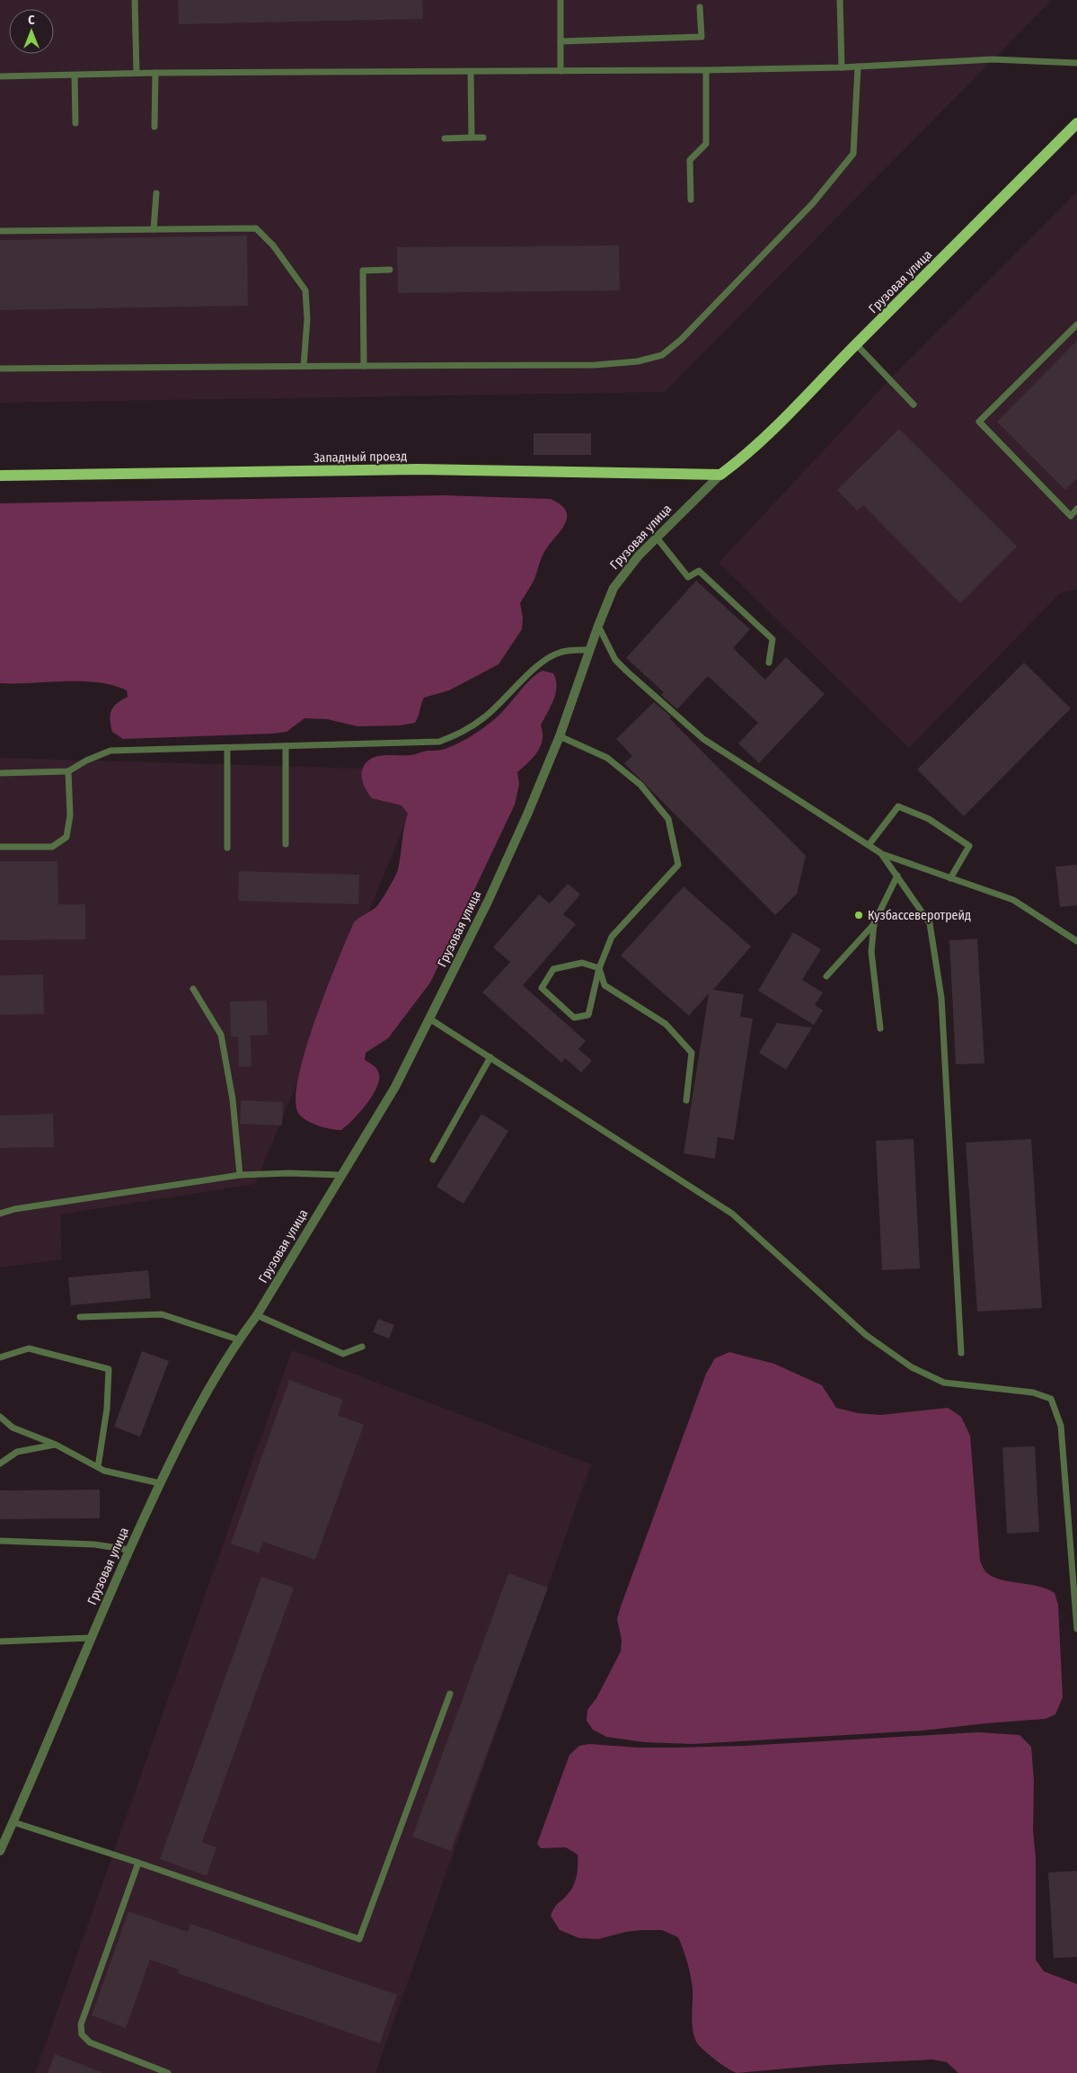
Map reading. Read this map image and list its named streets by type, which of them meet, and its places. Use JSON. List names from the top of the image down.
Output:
{
  "streets": {
    "main road": ["Грузовая улица", "Западный проезд"]
  },
  "crossings": [
    ["Грузовая улица", "Западный проезд"]
  ],
  "places": ["Кузбассеверотрейд"],
  "north": "top"
}
